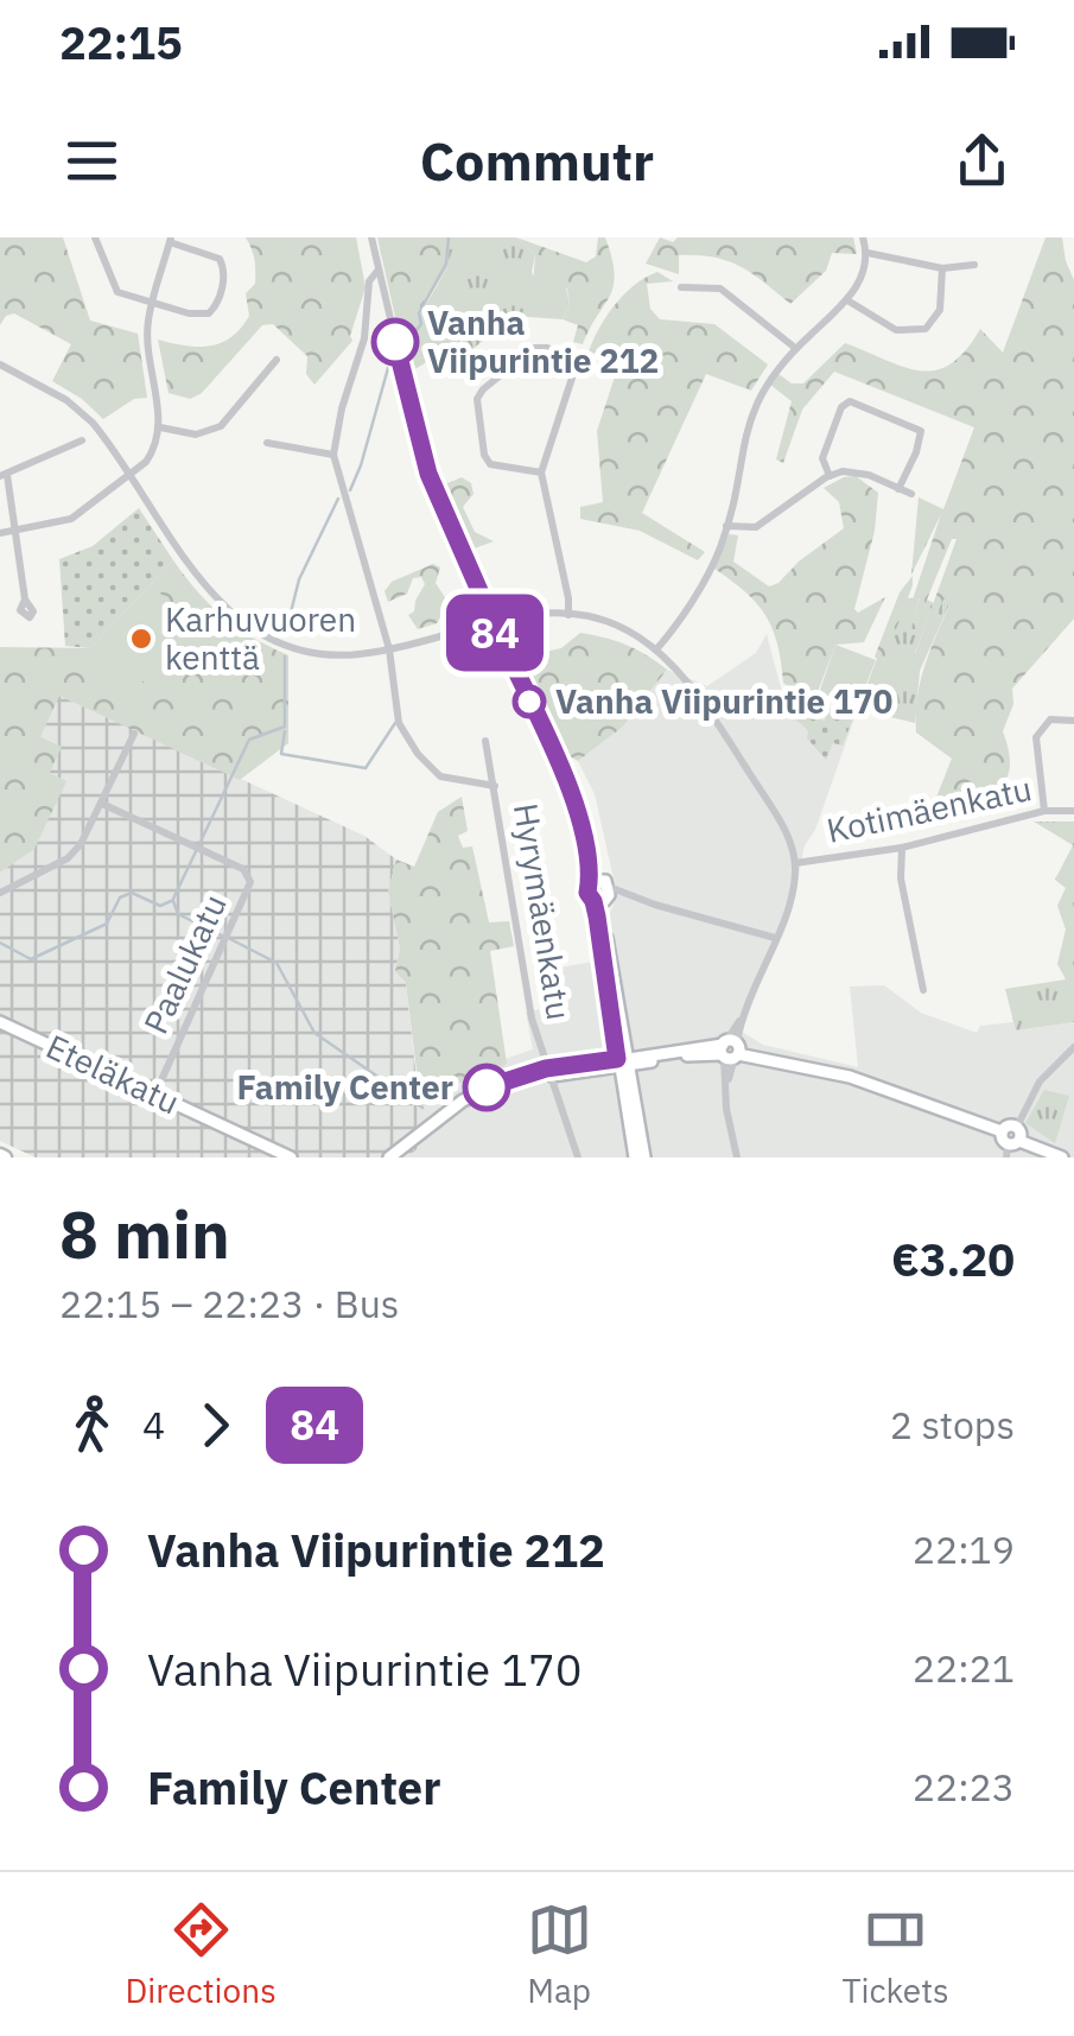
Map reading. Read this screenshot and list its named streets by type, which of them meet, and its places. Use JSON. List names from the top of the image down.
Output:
{
  "streets": {
    "main road": ["Eteläkatu"],
    "street": ["Kotimäenkatu", "Hyrymäenkatu", "Paalukatu"]
  },
  "crossings": [
    ["Paalukatu", "Eteläkatu"]
  ],
  "places": [
    "Vanha Viipurintie 212",
    "Karhuvuoren kenttä",
    "Vanha Viipurintie 170",
    "Family Center"
  ],
  "lines": ["bus line 84"],
  "page": {
    "status": "22:15",
    "header": "Commutr",
    "on_map": "84",
    "heading": ["8 min", "22:15 – 22:23 · Bus", "€3.20"],
    "legs": ["4", "84", "2 stops"],
    "list": [
      {
        "name": "Vanha Viipurintie 212",
        "value": "22:19"
      },
      {
        "name": "Vanha Viipurintie 170",
        "value": "22:21"
      },
      {
        "name": "Family Center",
        "value": "22:23"
      }
    ],
    "tabs": ["Directions", "Map", "Tickets"]
  }
}
